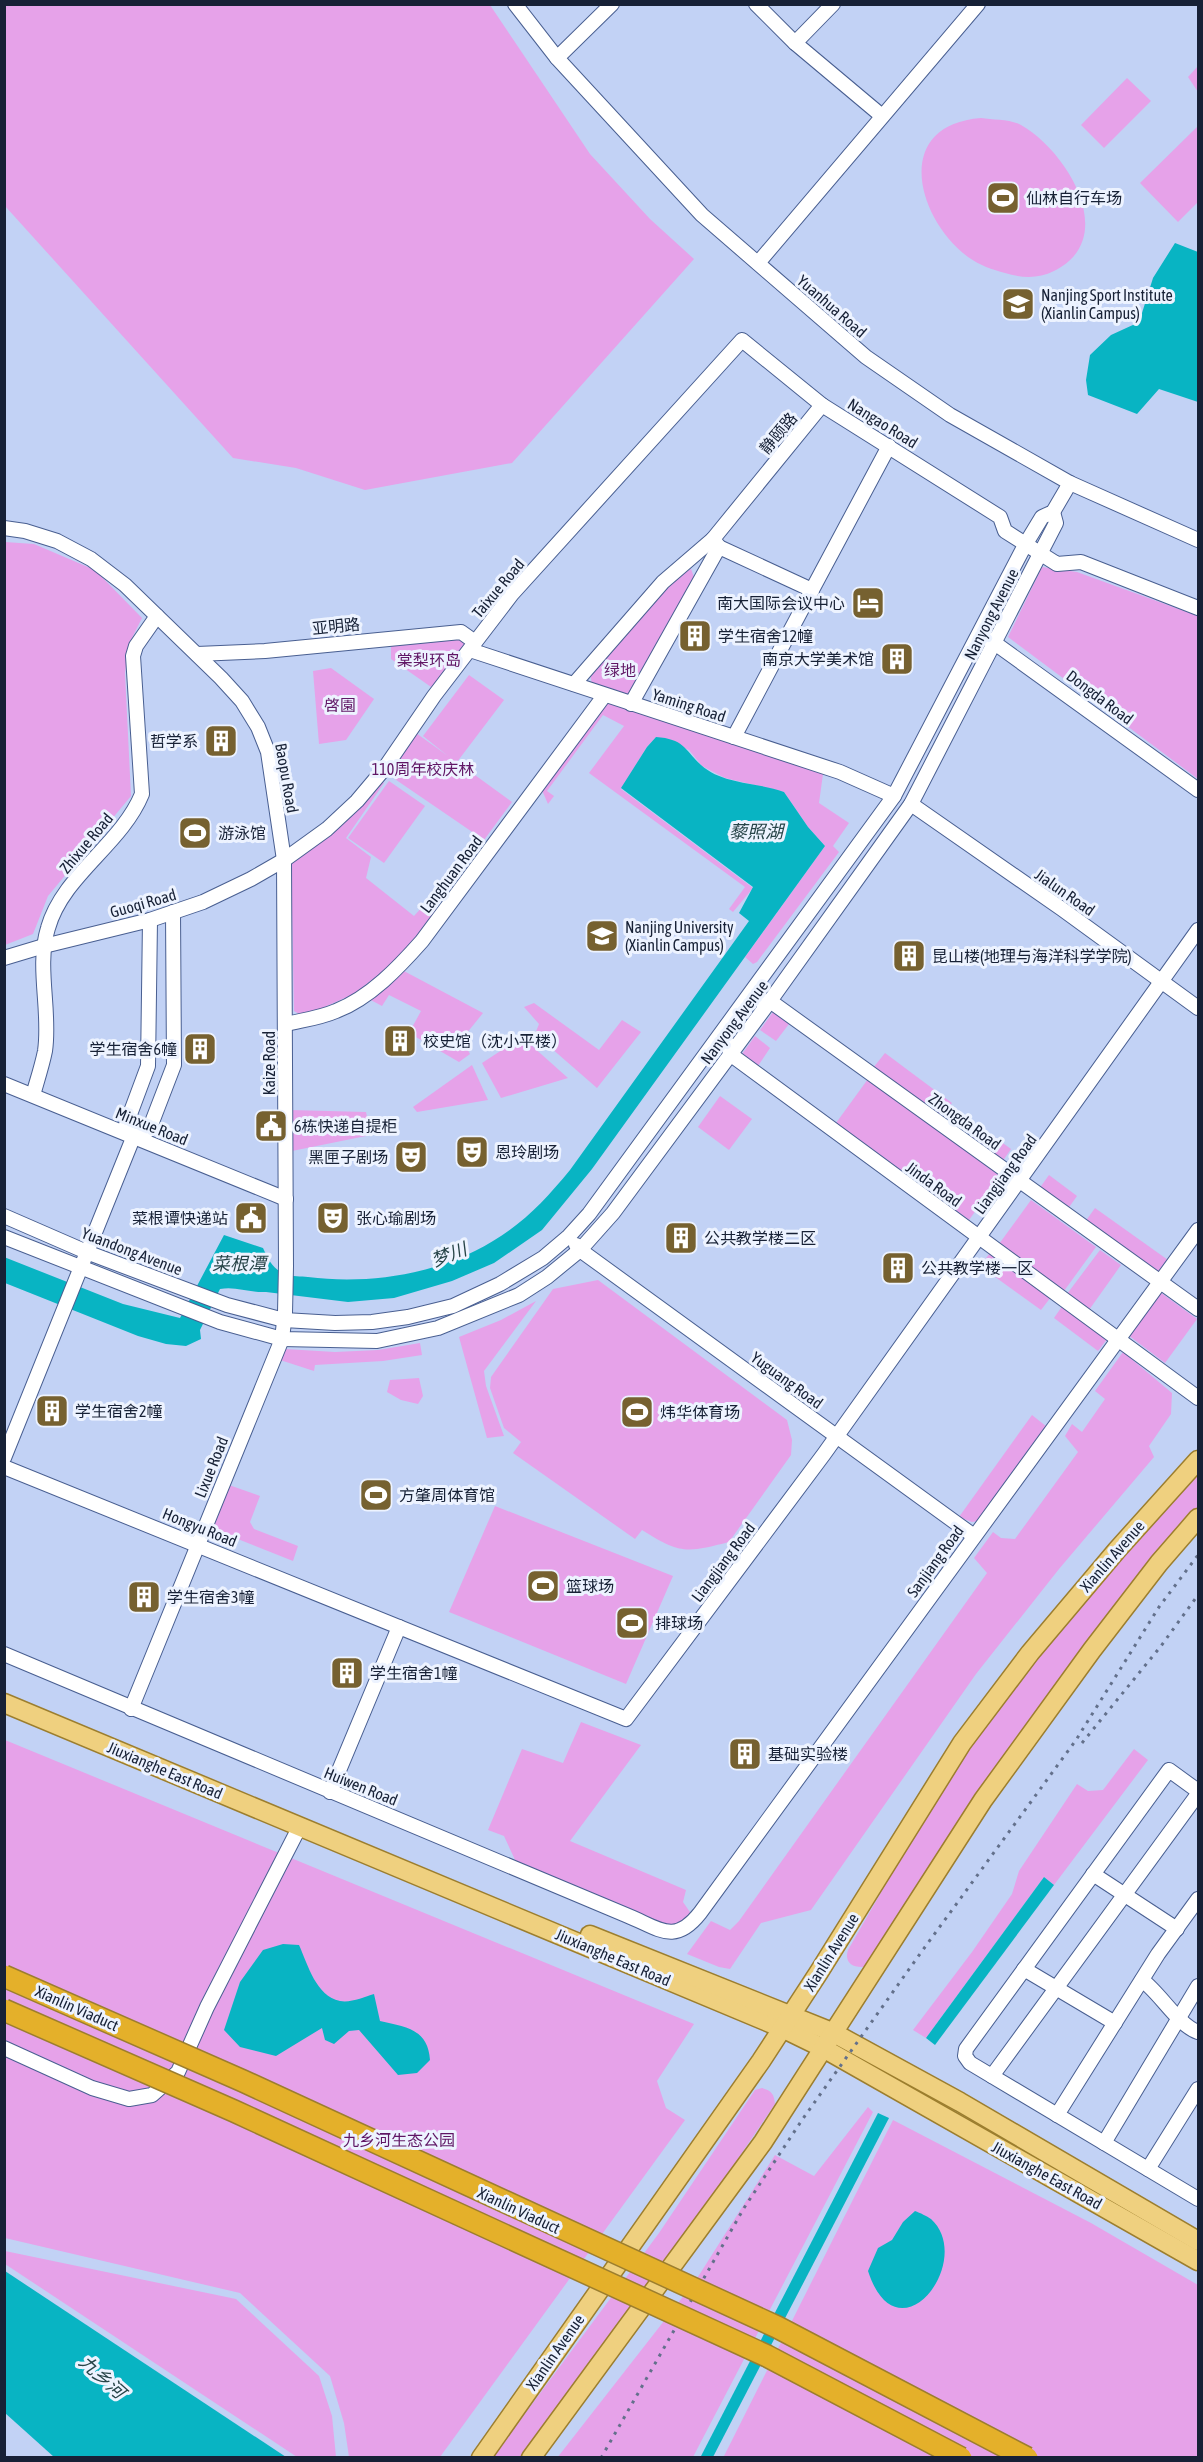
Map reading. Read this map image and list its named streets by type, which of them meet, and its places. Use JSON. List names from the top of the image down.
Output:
{
  "streets": {
    "highway": ["Xianlin Viaduct"],
    "main road": ["Xianlin Avenue", "Jiuxianghe East Road"],
    "street": [
      "Yuanhua Road",
      "Nangao Road",
      "静颐路",
      "Taixue Road",
      "Nanyong Avenue",
      "亚明路",
      "Dongda Road",
      "Yaming Road",
      "Baopu Road",
      "Zhixue Road",
      "Langhuan Road",
      "Jialun Road",
      "Guoqi Road",
      "Kaize Road",
      "Zhongda Road",
      "Minxue Road",
      "Liangjiang Road",
      "Jinda Road",
      "Yuandong Avenue",
      "Yuguang Road",
      "Lixue Road",
      "Hongyu Road",
      "Sanjiang Road",
      "Huiwen Road"
    ]
  },
  "crossings": [
    ["Nangao Road", "静颐路"],
    ["Nangao Road", "Taixue Road"],
    ["Nangao Road", "Nanyong Avenue"],
    ["Taixue Road", "亚明路"],
    ["Taixue Road", "Yaming Road"],
    ["Taixue Road", "Baopu Road"],
    ["Taixue Road", "Guoqi Road"],
    ["Taixue Road", "Kaize Road"],
    ["Nanyong Avenue", "Dongda Road"],
    ["Nanyong Avenue", "Yaming Road"],
    ["Nanyong Avenue", "Jialun Road"],
    ["Nanyong Avenue", "Kaize Road"],
    ["Nanyong Avenue", "Zhongda Road"],
    ["Nanyong Avenue", "Jinda Road"],
    ["Nanyong Avenue", "Yuandong Avenue"],
    ["Nanyong Avenue", "Yuguang Road"],
    ["Nanyong Avenue", "Lixue Road"],
    ["亚明路", "Yaming Road"],
    ["亚明路", "Baopu Road"],
    ["Yaming Road", "Langhuan Road"],
    ["Baopu Road", "Zhixue Road"],
    ["Baopu Road", "Guoqi Road"],
    ["Baopu Road", "Kaize Road"],
    ["Zhixue Road", "Guoqi Road"],
    ["Zhixue Road", "Minxue Road"],
    ["Langhuan Road", "Kaize Road"],
    ["Jialun Road", "Liangjiang Road"],
    ["Guoqi Road", "Kaize Road"],
    ["Kaize Road", "Minxue Road"],
    ["Kaize Road", "Yuandong Avenue"],
    ["Kaize Road", "Lixue Road"],
    ["Zhongda Road", "Liangjiang Road"],
    ["Zhongda Road", "Sanjiang Road"],
    ["Liangjiang Road", "Jinda Road"],
    ["Liangjiang Road", "Yuguang Road"],
    ["Liangjiang Road", "Hongyu Road"],
    ["Jinda Road", "Sanjiang Road"],
    ["Yuandong Avenue", "Lixue Road"],
    ["Yuguang Road", "Sanjiang Road"],
    ["Lixue Road", "Hongyu Road"],
    ["Lixue Road", "Huiwen Road"],
    ["Xianlin Avenue", "Jiuxianghe East Road"],
    ["Sanjiang Road", "Huiwen Road"]
  ],
  "water": [
    "藜照湖",
    "梦川",
    "菜根潭",
    "九乡河"
  ],
  "parks": [
    "棠梨环岛",
    "绿地",
    "啓園",
    "110周年校庆林",
    "九乡河生态公园"
  ],
  "places": {
    "sports": [
      "仙林自行车场",
      "游泳馆",
      "炜华体育场",
      "方肇周体育馆",
      "篮球场",
      "排球场"
    ],
    "school or university": ["Nanjing Sport Institute (Xianlin Campus)", "Nanjing University (Xianlin Campus)"],
    "hotel": ["南大国际会议中心"],
    "building": [
      "学生宿舍12幢",
      "南京大学美术馆",
      "哲学系",
      "昆山楼(地理与海洋科学学院)",
      "校史馆（沈小平楼）",
      "学生宿舍6幢",
      "公共教学楼二区",
      "公共教学楼一区",
      "学生宿舍2幢",
      "学生宿舍3幢",
      "学生宿舍1幢",
      "基础实验楼"
    ],
    "public building": ["6栋快递自提柜", "菜根谭快递站"],
    "theatre": ["恩玲剧场", "黑匣子剧场", "张心瑜剧场"]
  }
}
